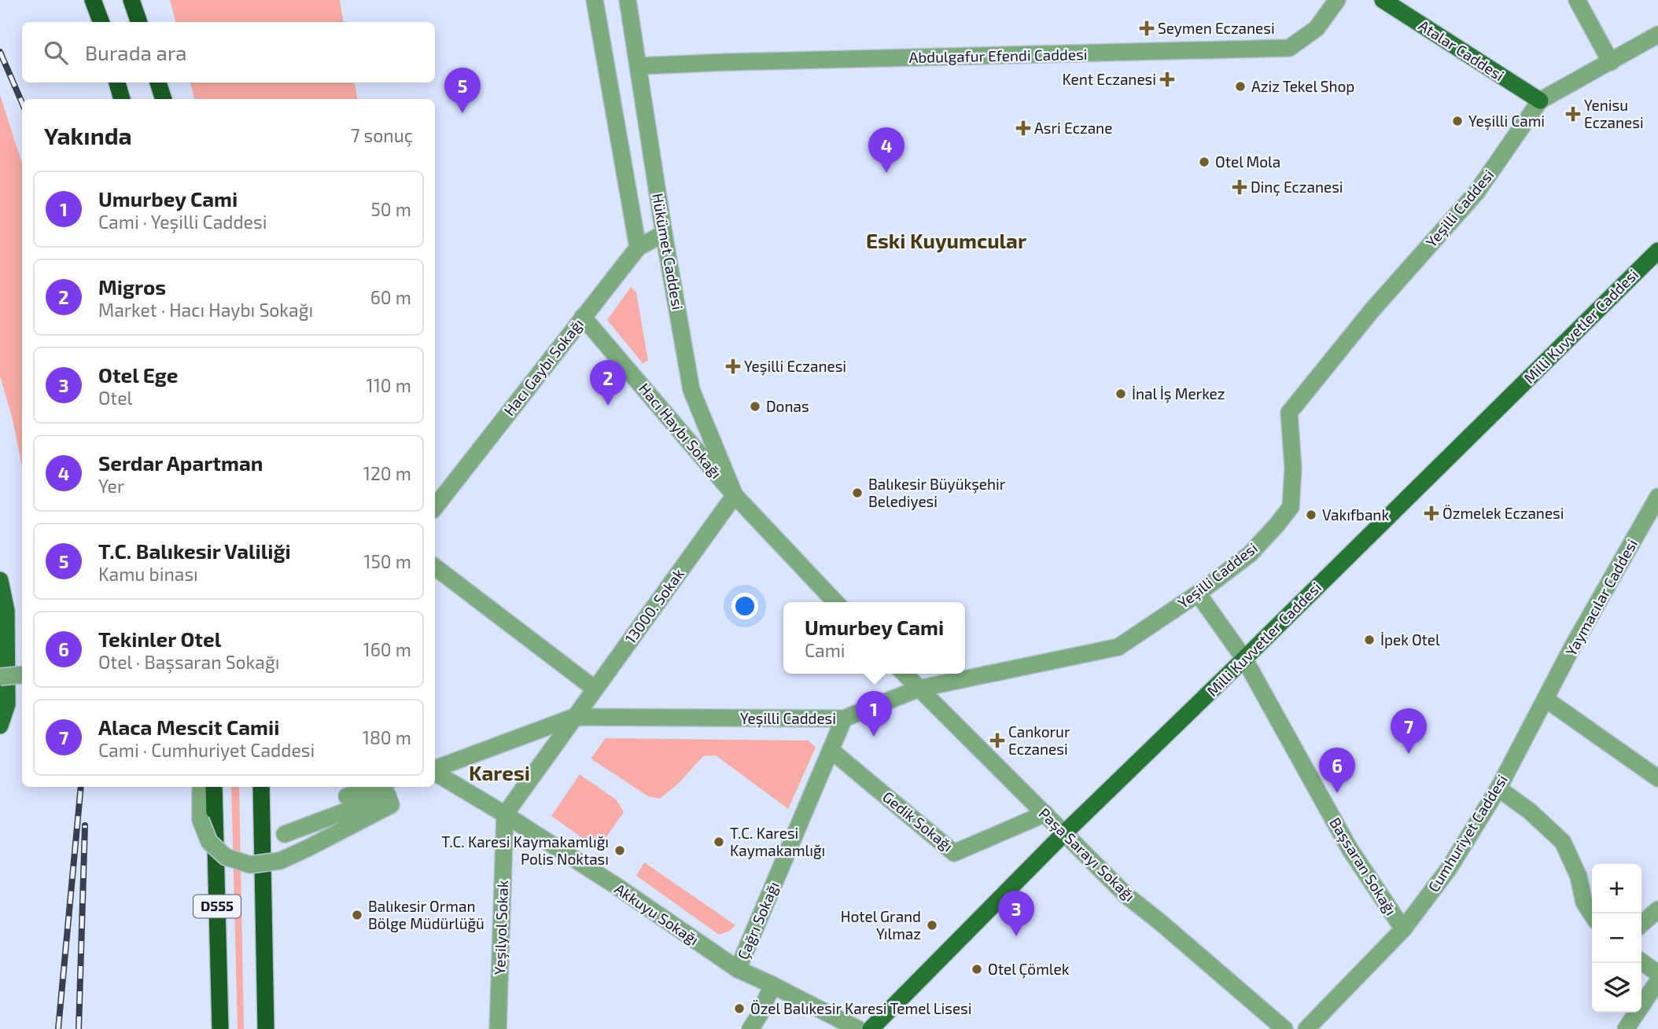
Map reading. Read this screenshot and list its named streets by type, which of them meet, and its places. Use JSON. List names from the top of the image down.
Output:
{
  "streets": {
    "highway": ["D555"],
    "main road": ["Atalar Caddesi", "Milli Kuvvetler Caddesi"],
    "street": [
      "Abdulgafur Efendi Caddesi",
      "Yeşilli Caddesi",
      "Hükümet Caddesi",
      "Hacı Gaybı Sokağı",
      "Hacı Haybı Sokağı",
      "Yaymacılar Caddesi",
      "13000. Sokak",
      "Gedik Sokağı",
      "Cumhuriyet Caddesi",
      "Paşa Sarayı Sokağı",
      "Başsaran Sokağı",
      "Akkuyu Sokağı",
      "Çağrı Sokağı",
      "Yeşilyol Sokak"
    ]
  },
  "crossings": [
    ["Atalar Caddesi", "Yeşilli Caddesi"],
    ["Abdulgafur Efendi Caddesi", "Hükümet Caddesi"],
    ["Yeşilli Caddesi", "13000. Sokak"],
    ["Yeşilli Caddesi", "Paşa Sarayı Sokağı"],
    ["Yeşilli Caddesi", "Başsaran Sokağı"],
    ["Yeşilli Caddesi", "Çağrı Sokağı"],
    ["Hükümet Caddesi", "Hacı Gaybı Sokağı"],
    ["Hükümet Caddesi", "Hacı Haybı Sokağı"],
    ["Hükümet Caddesi", "13000. Sokak"],
    ["Milli Kuvvetler Caddesi", "Paşa Sarayı Sokağı"],
    ["Milli Kuvvetler Caddesi", "Başsaran Sokağı"],
    ["Hacı Gaybı Sokağı", "Hacı Haybı Sokağı"],
    ["Hacı Haybı Sokağı", "13000. Sokak"],
    ["Yaymacılar Caddesi", "Cumhuriyet Caddesi"],
    ["Gedik Sokağı", "Paşa Sarayı Sokağı"],
    ["Gedik Sokağı", "Çağrı Sokağı"],
    ["Cumhuriyet Caddesi", "Başsaran Sokağı"],
    ["Akkuyu Sokağı", "Çağrı Sokağı"],
    ["Akkuyu Sokağı", "Yeşilyol Sokak"]
  ],
  "districts": ["Eski Kuyumcular", "Karesi"],
  "places": {
    "health": [
      "Seymen Eczanesi",
      "Kent Eczanesi",
      "Yenisu Eczanesi",
      "Asri Eczane",
      "Dinç Eczanesi",
      "Yeşilli Eczanesi",
      "Özmelek Eczanesi",
      "Cankorur Eczanesi"
    ],
    "other": [
      "Aziz Tekel Shop",
      "Yeşilli Cami",
      "Otel Mola",
      "İnal İş Merkez",
      "Donas",
      "Balıkesir Büyükşehir Belediyesi",
      "Vakıfbank",
      "İpek Otel",
      "T.C. Karesi Kaymakamlığı",
      "T.C. Karesi Kaymakamlığı Polis Noktası",
      "Balıkesir Orman Bölge Müdürlüğü",
      "Hotel Grand Yılmaz",
      "Otel Çömlek",
      "Özel Balıkesir Karesi Temel Lisesi"
    ]
  },
  "page": {
    "search": "Burada ara",
    "pins": [
      "5",
      "4",
      "2",
      "1",
      "7",
      "6",
      "3"
    ],
    "heading": ["Yakında", "7 sonuç"],
    "list": [
      {
        "mark": "1",
        "name": "Umurbey Cami",
        "note": "Cami · Yeşilli Caddesi",
        "value": "50 m"
      },
      {
        "mark": "2",
        "name": "Migros",
        "note": "Market · Hacı Haybı Sokağı",
        "value": "60 m"
      },
      {
        "mark": "3",
        "name": "Otel Ege",
        "note": "Otel",
        "value": "110 m"
      },
      {
        "mark": "4",
        "name": "Serdar Apartman",
        "note": "Yer",
        "value": "120 m"
      },
      {
        "mark": "5",
        "name": "T.C. Balıkesir Valiliği",
        "note": "Kamu binası",
        "value": "150 m"
      },
      {
        "mark": "6",
        "name": "Tekinler Otel",
        "note": "Otel · Başsaran Sokağı",
        "value": "160 m"
      },
      {
        "mark": "7",
        "name": "Alaca Mescit Camii",
        "note": "Cami · Cumhuriyet Caddesi",
        "value": "180 m"
      }
    ],
    "popup": ["Umurbey Cami", "Cami"],
    "map_buttons": ["+", "−"]
  }
}
